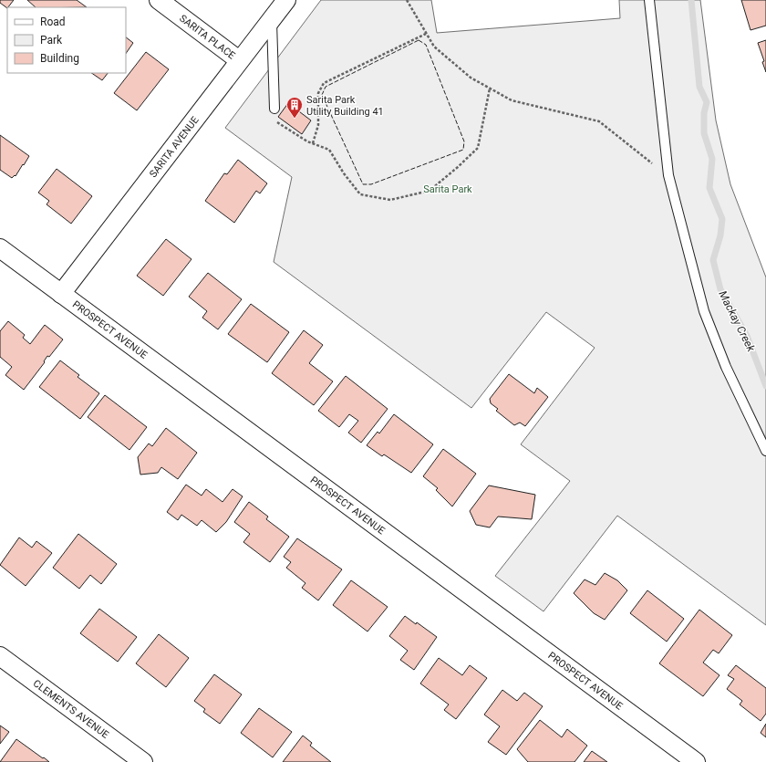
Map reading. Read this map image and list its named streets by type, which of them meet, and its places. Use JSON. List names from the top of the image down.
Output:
{
  "streets": {
    "street": [
      "SARITA PLACE",
      "SARITA AVENUE",
      "PROSPECT AVENUE",
      "CLEMENTS AVENUE"
    ]
  },
  "crossings": [
    ["SARITA PLACE", "SARITA AVENUE"],
    ["SARITA AVENUE", "PROSPECT AVENUE"]
  ],
  "water": ["Mackay Creek"],
  "parks": ["Sarita Park"],
  "places": {
    "building": ["Sarita Park Utility Building 41"]
  },
  "legend": ["Road", "Park", "Building"]
}
